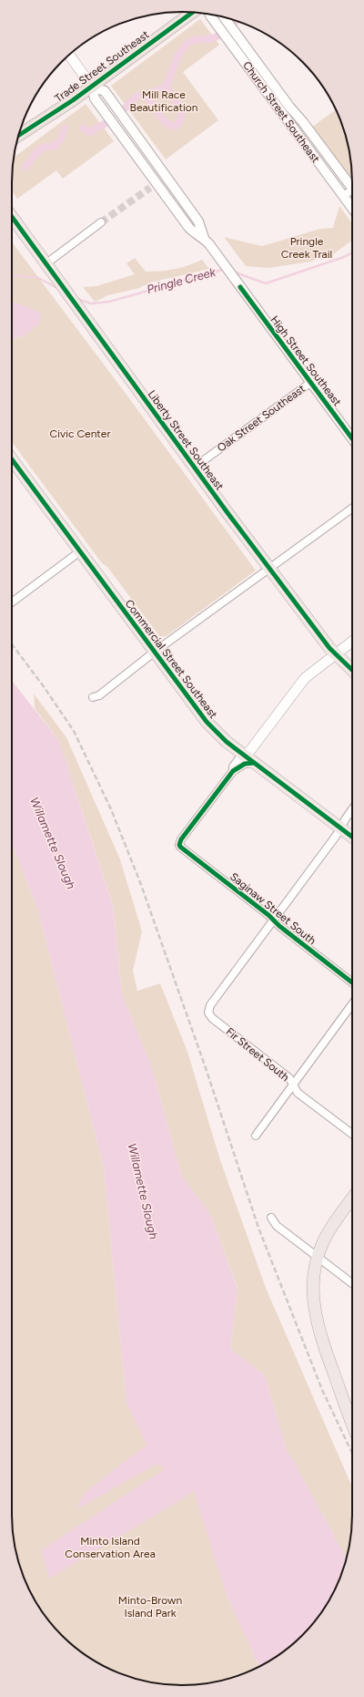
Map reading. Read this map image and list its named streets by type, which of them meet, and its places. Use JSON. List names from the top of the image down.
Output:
{
  "streets": {
    "highway": ["Trade Street Southeast"],
    "main road": ["High Street Southeast", "Liberty Street Southeast", "Commercial Street Southeast"],
    "street": [
      "Church Street Southeast",
      "Oak Street Southeast",
      "Saginaw Street South",
      "Fir Street South"
    ]
  },
  "crossings": [
    ["Trade Street Southeast", "High Street Southeast"],
    ["High Street Southeast", "Oak Street Southeast"],
    ["Oak Street Southeast", "Liberty Street Southeast"],
    ["Commercial Street Southeast", "Saginaw Street South"],
    ["Saginaw Street South", "Fir Street South"]
  ],
  "water": ["Pringle Creek", "Willamette Slough"],
  "parks": [
    "Mill Race Beautification",
    "Pringle Creek Trail",
    "Civic Center",
    "Minto Island Conservation Area",
    "Minto-Brown Island Park"
  ]
}
